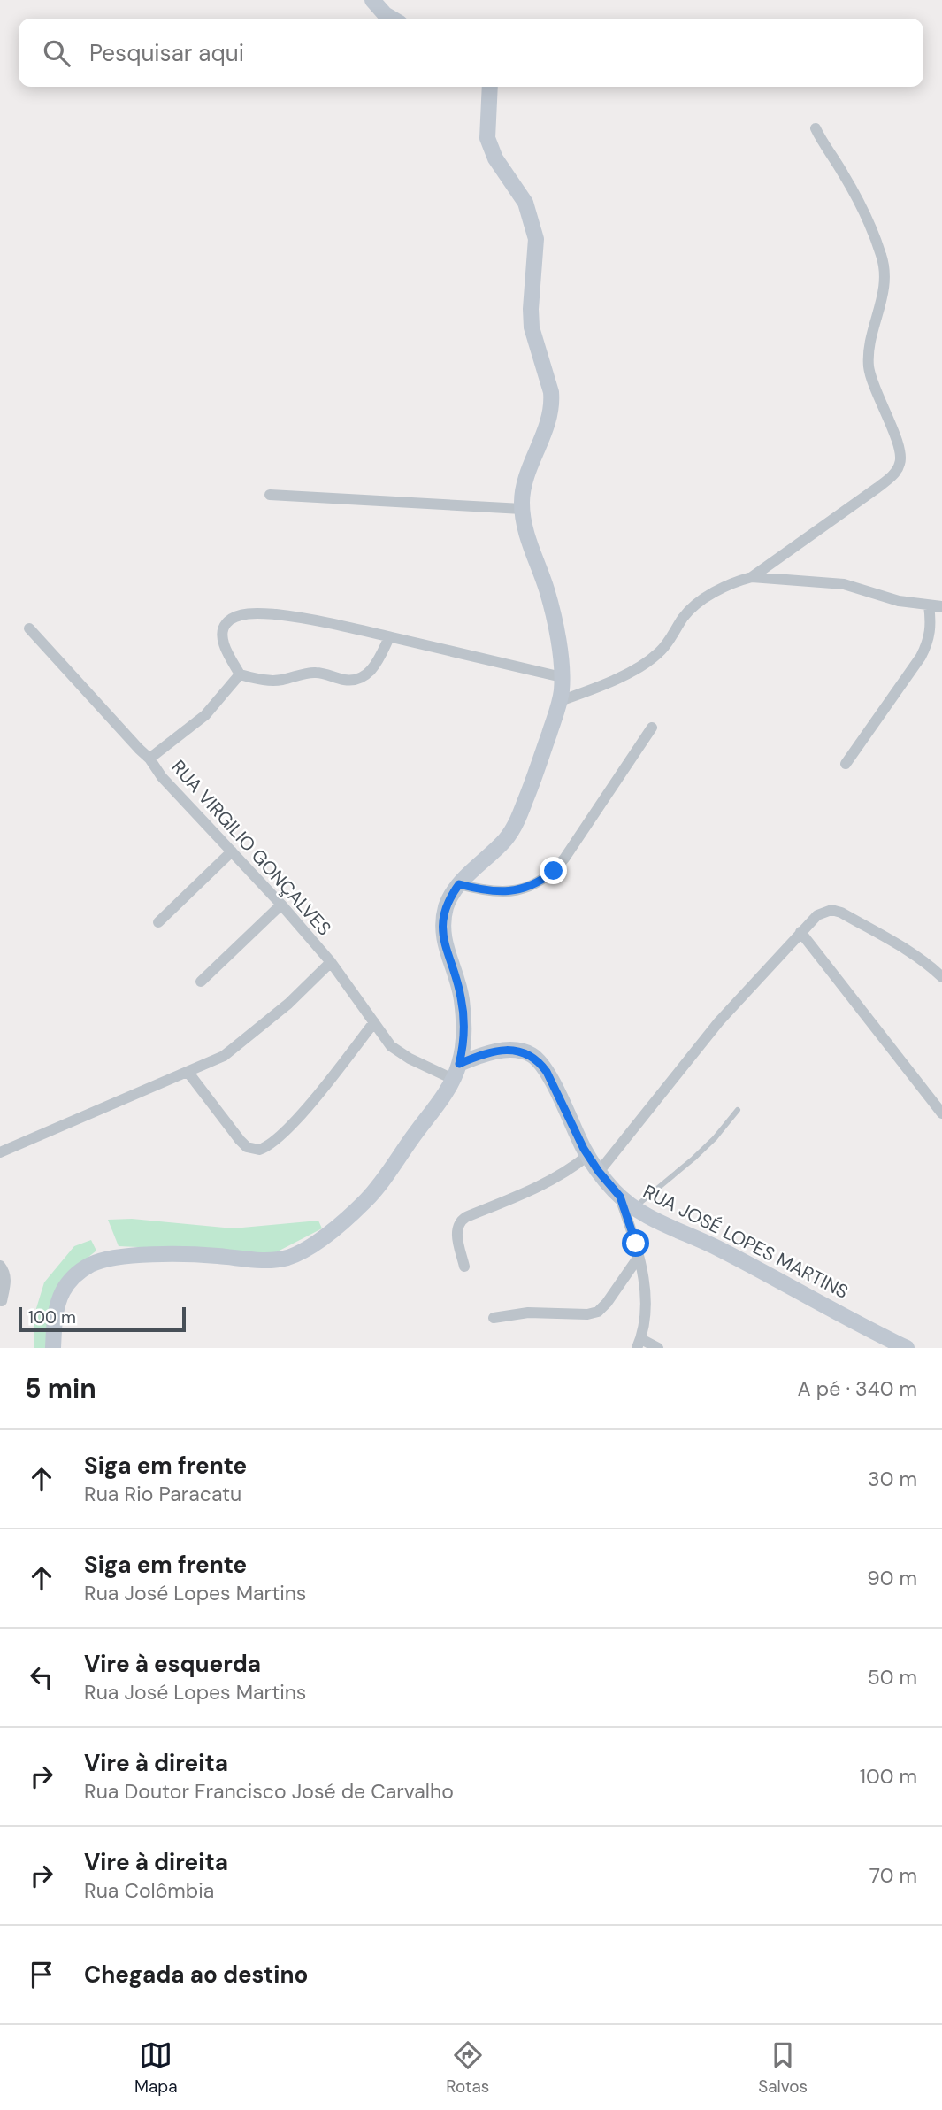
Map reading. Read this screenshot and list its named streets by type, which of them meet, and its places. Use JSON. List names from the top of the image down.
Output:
{
  "streets": {
    "street": ["RUA VIRGILIO GONÇALVES", "RUA JOSÉ LOPES MARTINS"]
  },
  "scale_bar": "100 m",
  "page": {
    "search": "Pesquisar aqui",
    "scale": "100 m",
    "heading": ["5 min", "A pé · 340 m"],
    "list": [
      ["Siga em frente", "Rua Rio Paracatu", "30 m"],
      ["Siga em frente", "Rua José Lopes Martins", "90 m"],
      ["Vire à esquerda", "Rua José Lopes Martins", "50 m"],
      ["Vire à direita", "Rua Doutor Francisco José de Carvalho", "100 m"],
      ["Vire à direita", "Rua Colômbia", "70 m"],
      "Chegada ao destino"
    ],
    "nav": ["Mapa", "Rotas", "Salvos"]
  }
}
